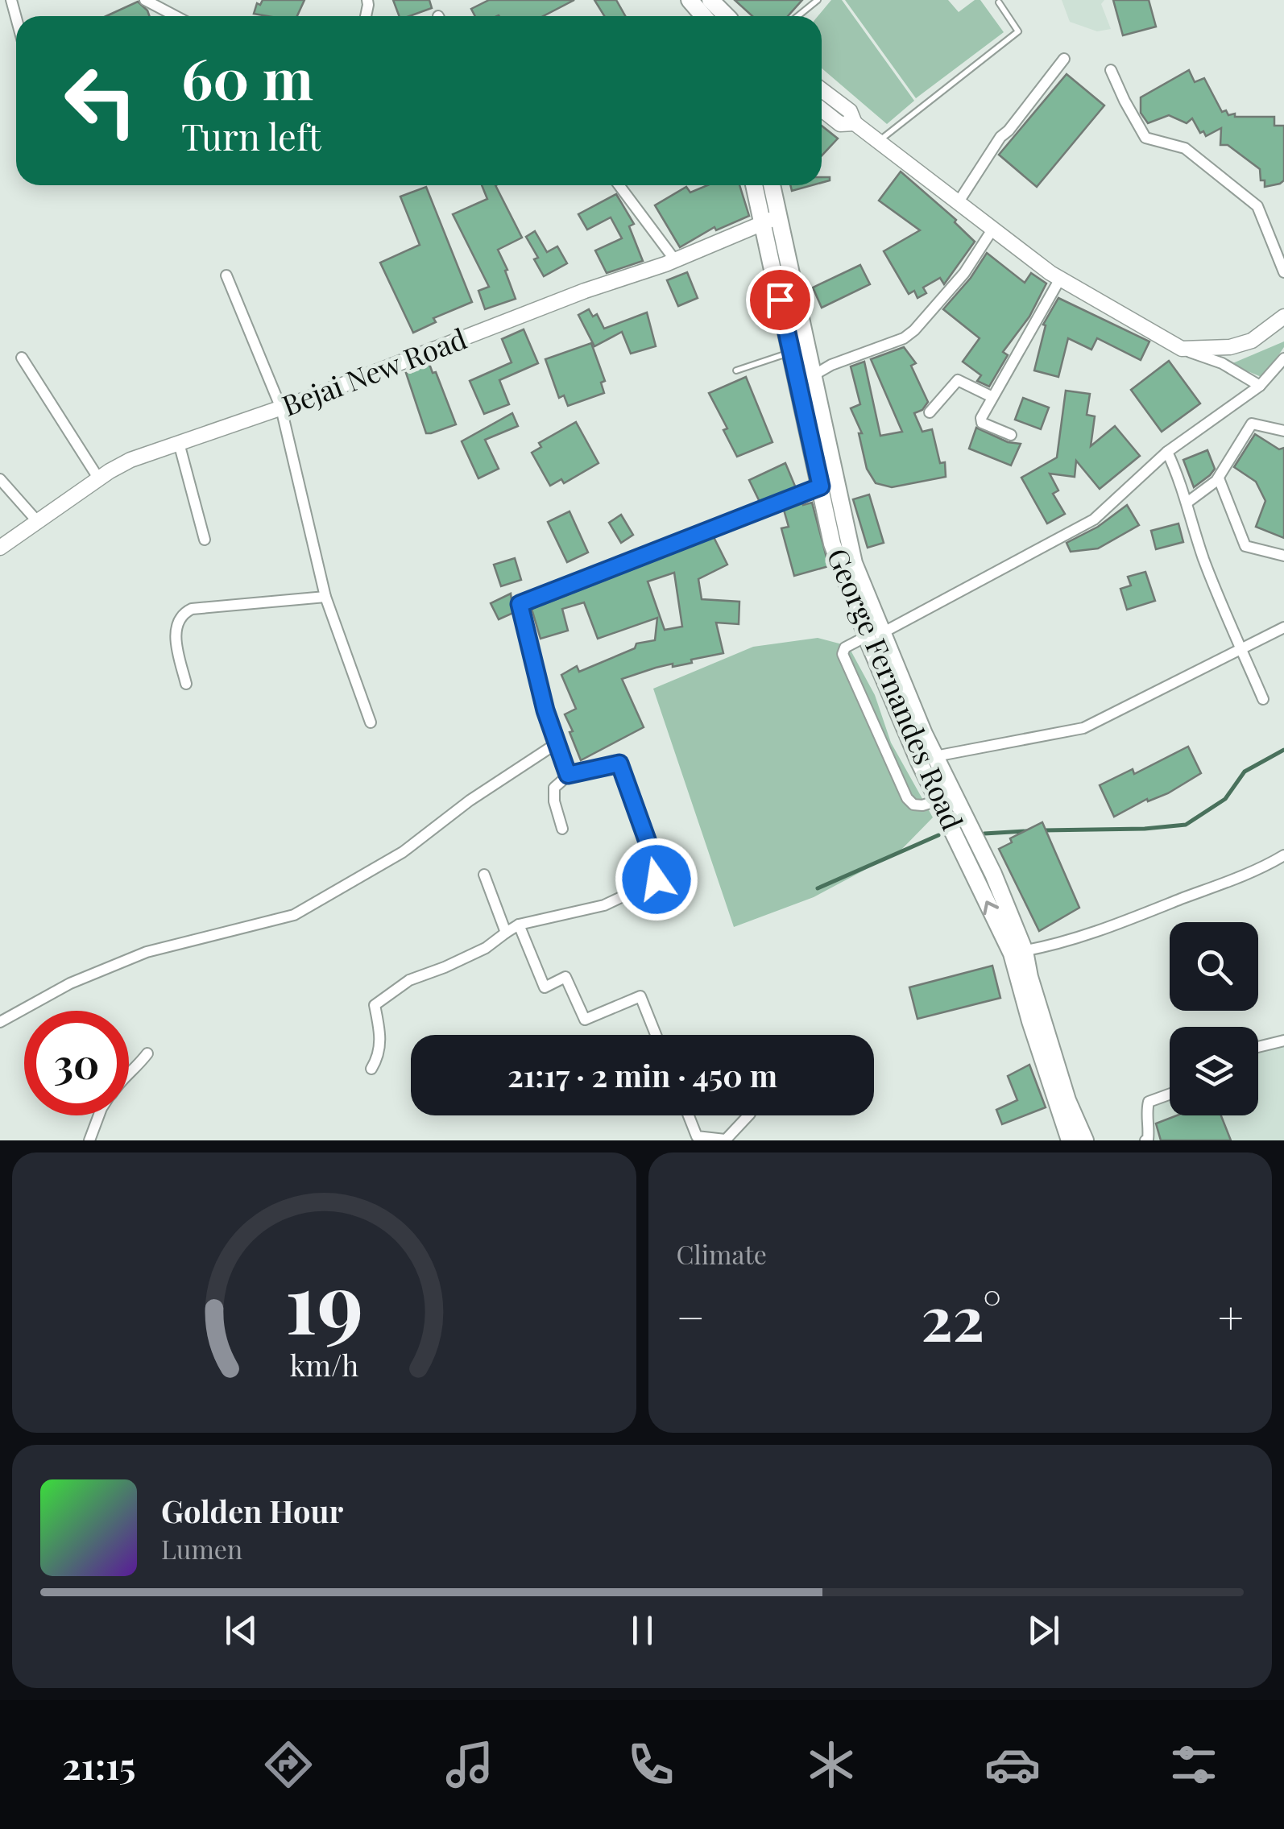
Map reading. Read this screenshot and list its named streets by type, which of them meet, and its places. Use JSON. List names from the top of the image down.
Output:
{
  "streets": {
    "main road": ["George Fernandes Road"],
    "street": ["Bejai New Road"]
  },
  "crossings": [
    ["Bejai New Road", "George Fernandes Road"]
  ],
  "page": {
    "turn": ["60 m", "Turn left"],
    "limit": "30",
    "trip": "21:17 · 2 min · 450 m",
    "tile": "Climate",
    "heat": ["−", "22°", "+"],
    "song": ["Golden Hour", "Lumen"],
    "tabs": "21:15",
    "gauge": ["19", "km/h"]
  }
}
